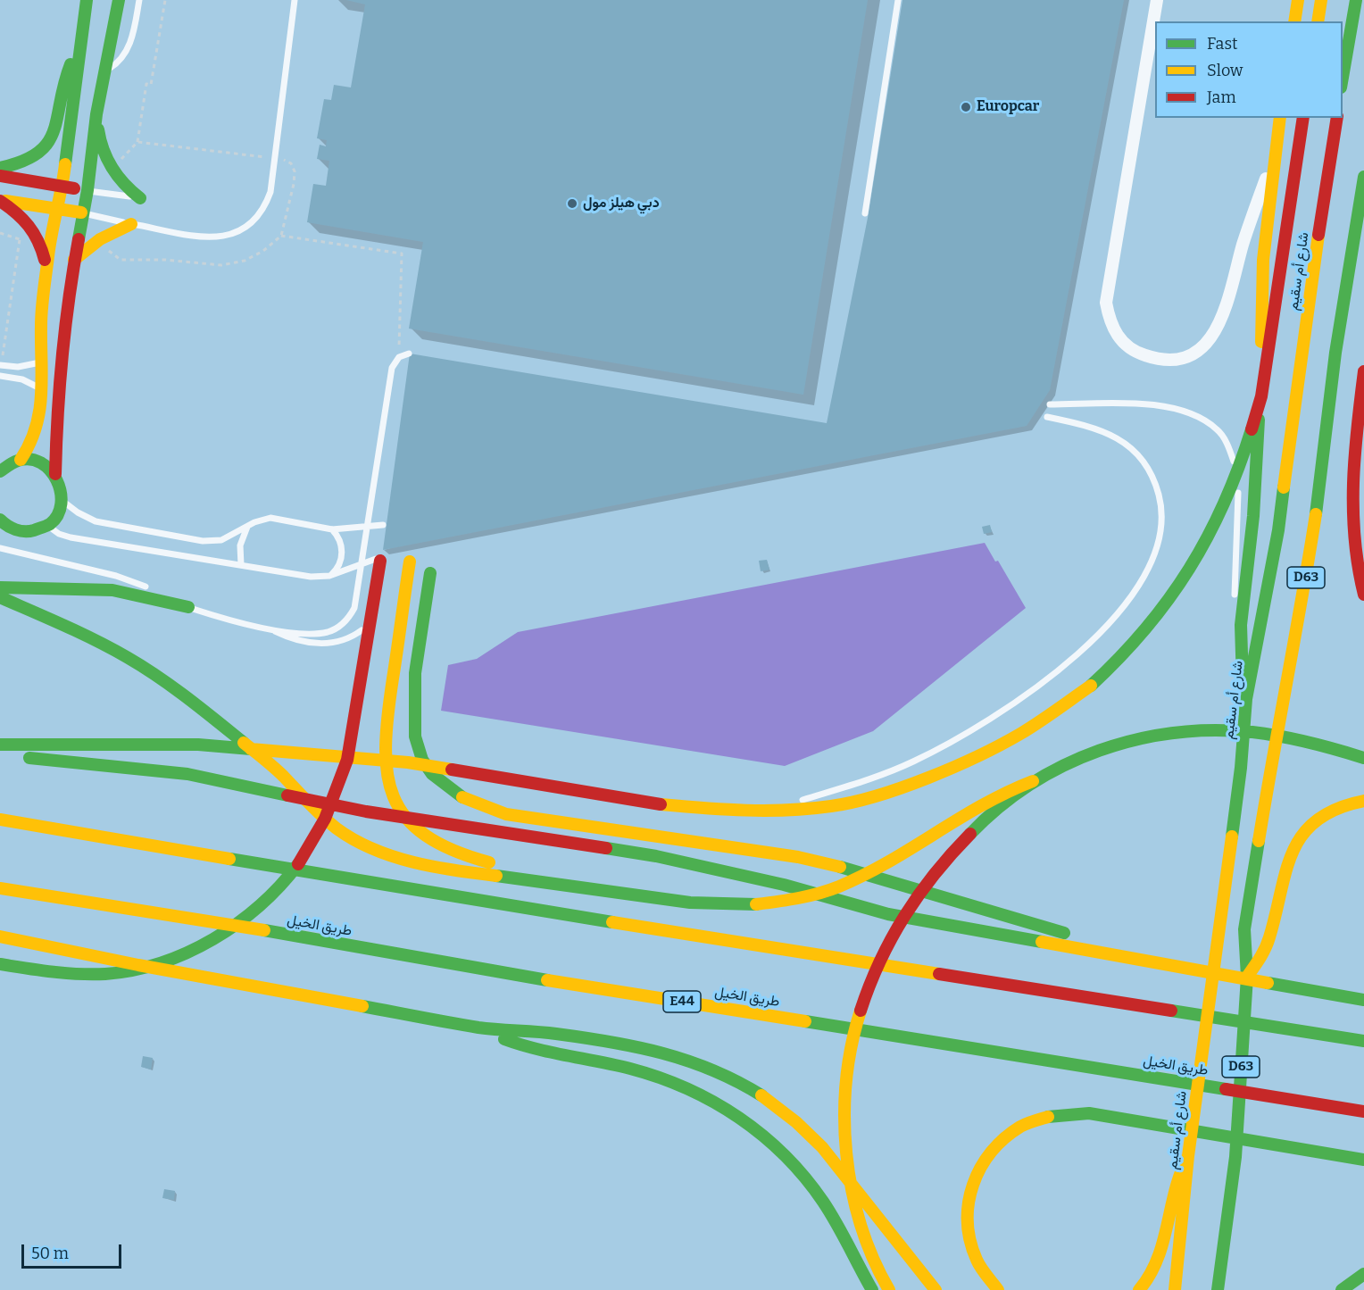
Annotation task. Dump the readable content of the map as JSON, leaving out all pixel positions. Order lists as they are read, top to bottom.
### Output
{
  "streets": {
    "main road": [
      "شارع أم سقيم",
      "D63",
      "طريق الخيل",
      "E44"
    ]
  },
  "places": ["Europcar", "دبي هيلز مول"],
  "legend": ["Fast", "Slow", "Jam"],
  "scale_bar": "50 m"
}
